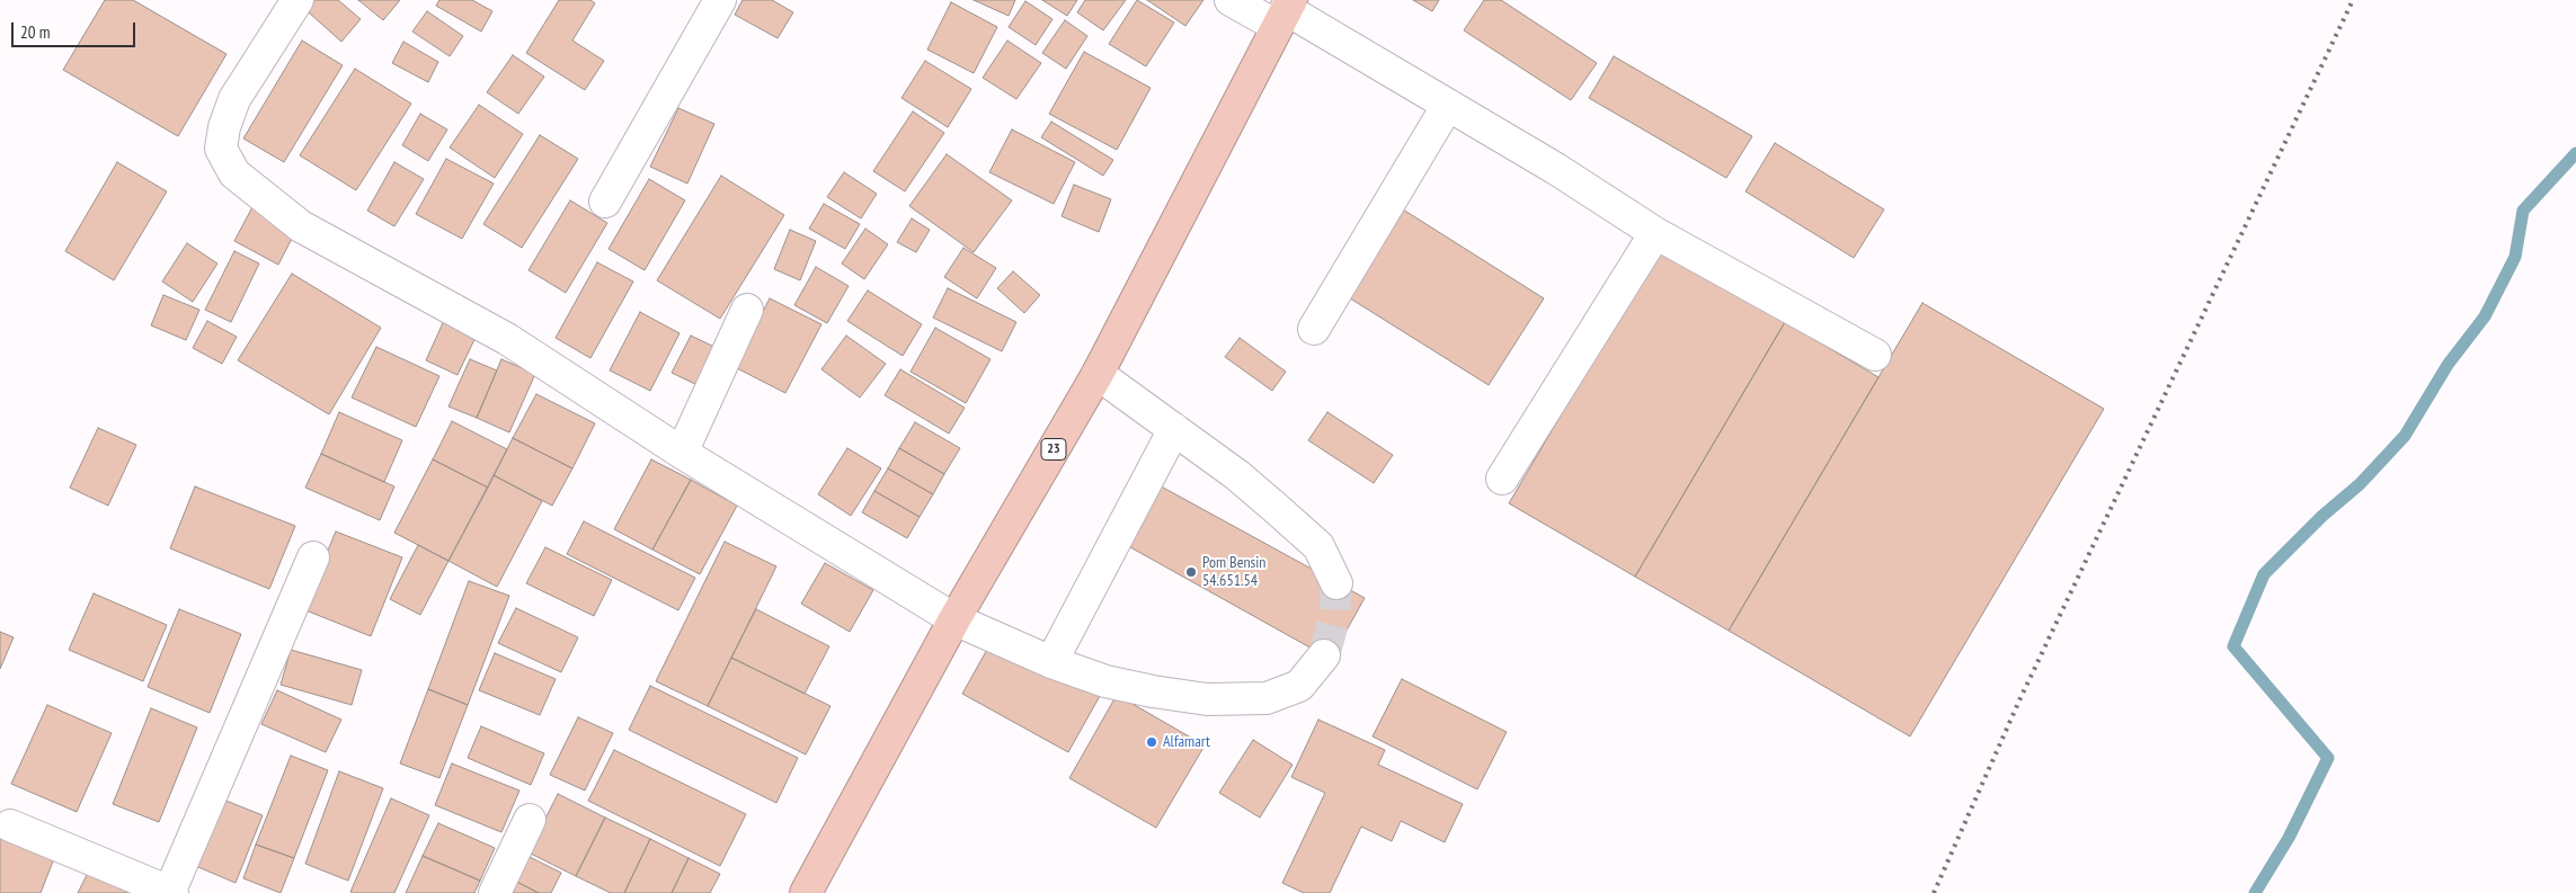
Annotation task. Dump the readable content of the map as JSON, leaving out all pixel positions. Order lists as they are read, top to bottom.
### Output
{
  "streets": {
    "highway": ["23"]
  },
  "places": ["Pom Bensin 54.651.54", "Alfamart"],
  "scale_bar": "20 m"
}
